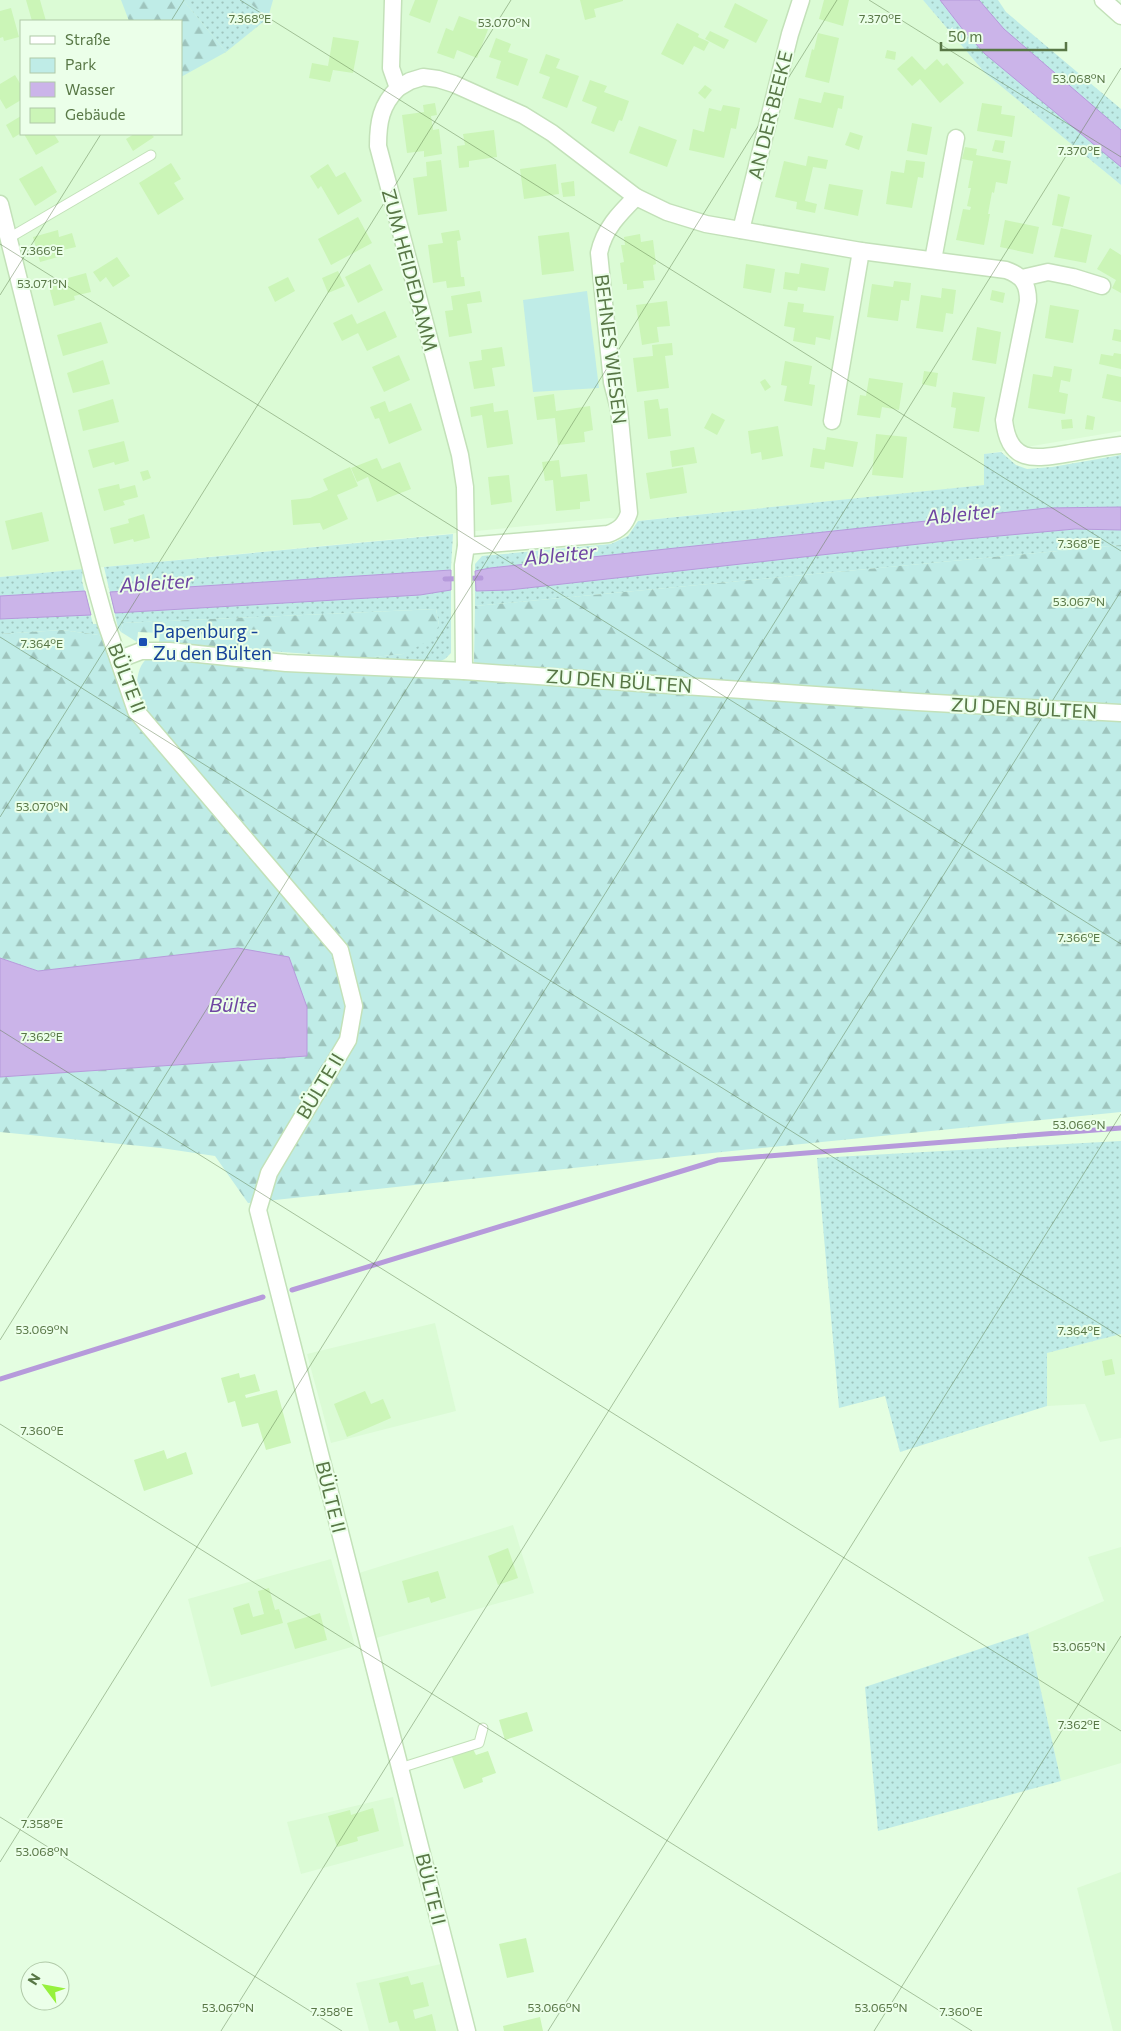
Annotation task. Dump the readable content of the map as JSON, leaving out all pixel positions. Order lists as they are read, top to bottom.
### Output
{
  "streets": {
    "street": [
      "AN DER BEEKE",
      "ZUM HEIDEDAMM",
      "BEHNES WIESEN",
      "BÜLTE II",
      "ZU DEN BÜLTEN"
    ]
  },
  "crossings": [
    ["ZUM HEIDEDAMM", "BEHNES WIESEN"],
    ["ZUM HEIDEDAMM", "ZU DEN BÜLTEN"],
    ["BÜLTE II", "ZU DEN BÜLTEN"]
  ],
  "water": ["Ableiter", "Bülte"],
  "places": {
    "transit": ["Papenburg - Zu den Bülten"]
  },
  "legend": [
    "Straße",
    "Park",
    "Wasser",
    "Gebäude"
  ],
  "scale_bar": "50 m",
  "north": "top left",
  "coordinates": [
    "7.368°E",
    "7.370°E",
    "53.070°N",
    "53.068°N",
    "7.366°E",
    "53.071°N",
    "53.067°N",
    "7.364°E",
    "7.362°E",
    "53.066°N",
    "53.069°N",
    "7.360°E",
    "53.065°N",
    "7.358°E"
  ]
}
